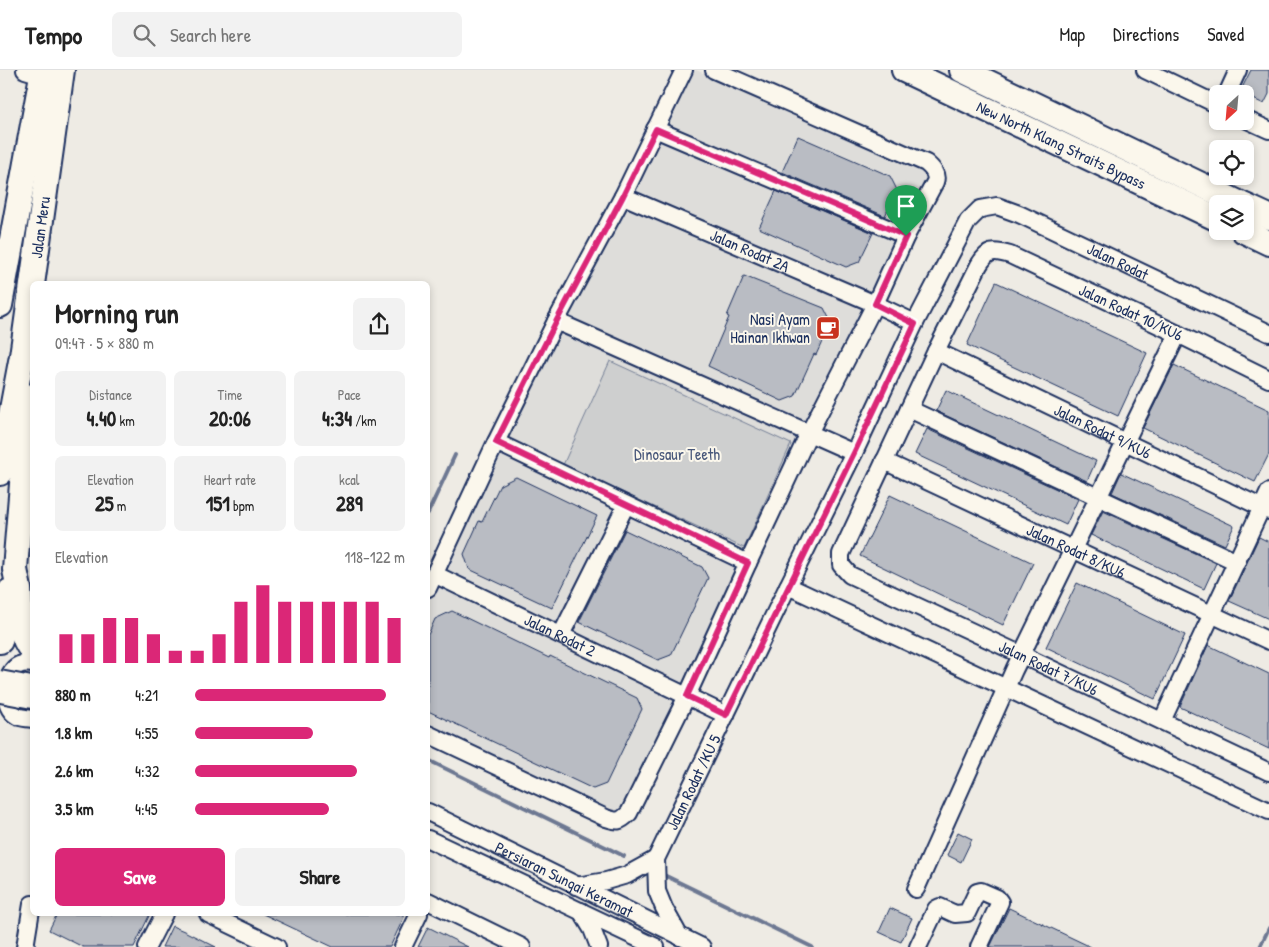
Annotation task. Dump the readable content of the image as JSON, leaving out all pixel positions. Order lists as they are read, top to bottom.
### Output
{
  "streets": {
    "highway": ["New North Klang Straits Bypass", "Jalan Meru"],
    "street": [
      "Jalan Rodat 2A",
      "Jalan Rodat",
      "Jalan Rodat 10/KU6",
      "Jalan Rodat 9/KU6",
      "Jalan Rodat 8/KU6",
      "Jalan Rodat 2",
      "Jalan Rodat 7/KU6",
      "Jalan Rodat /KU 5",
      "Persiaran Sungai Keramat"
    ]
  },
  "crossings": [
    ["Jalan Rodat 2A", "Jalan Rodat /KU 5"],
    ["Jalan Rodat", "Jalan Rodat /KU 5"],
    ["Jalan Rodat 10/KU6", "Jalan Rodat 9/KU6"],
    ["Jalan Rodat 8/KU6", "Jalan Rodat 7/KU6"],
    ["Jalan Rodat 2", "Jalan Rodat /KU 5"]
  ],
  "parks": ["Dinosaur Teeth"],
  "places": {
    "cafe": ["Nasi Ayam Hainan Ikhwan"]
  },
  "north": "bottom left",
  "page": {
    "header": "Tempo",
    "search": "Search here",
    "nav": ["Map", "Directions", "Saved"],
    "heading": ["Morning run", "09:47 · 5 × 880 m"],
    "stats": [
      ["Distance", "4.40 km"],
      ["Time", "20:06"],
      ["Pace", "4:34 /km"],
      ["Elevation", "25 m"],
      ["Heart rate", "151 bpm"],
      ["kcal", "289"]
    ],
    "chart": ["Elevation", "118–122 m"],
    "list": [
      {
        "name": "880 m",
        "note": "4:21"
      },
      {
        "name": "1.8 km",
        "note": "4:55"
      },
      {
        "name": "2.6 km",
        "note": "4:32"
      },
      {
        "name": "3.5 km",
        "note": "4:45"
      }
    ],
    "buttons": ["Save", "Share"]
  }
}
